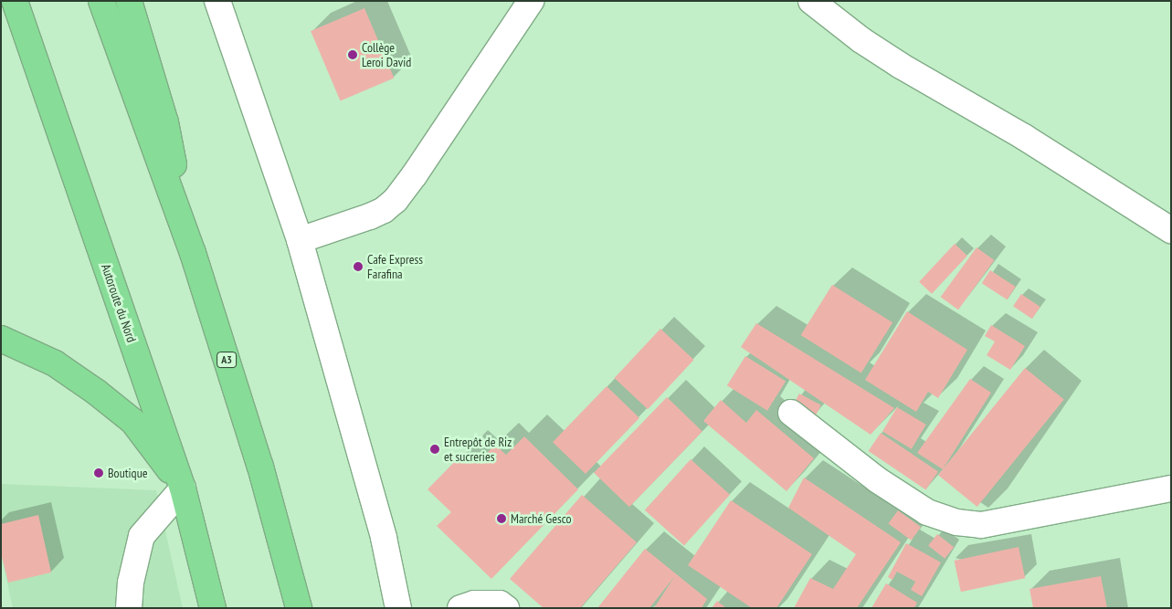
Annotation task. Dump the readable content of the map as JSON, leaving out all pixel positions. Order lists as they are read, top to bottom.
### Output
{
  "streets": {
    "highway": ["Autoroute du Nord", "A3"]
  },
  "places": [
    "Collège Leroi David",
    "Cafe Express Farafina",
    "Entrepôt de Riz et sucreries",
    "Boutique",
    "Marché Gesco"
  ]
}
